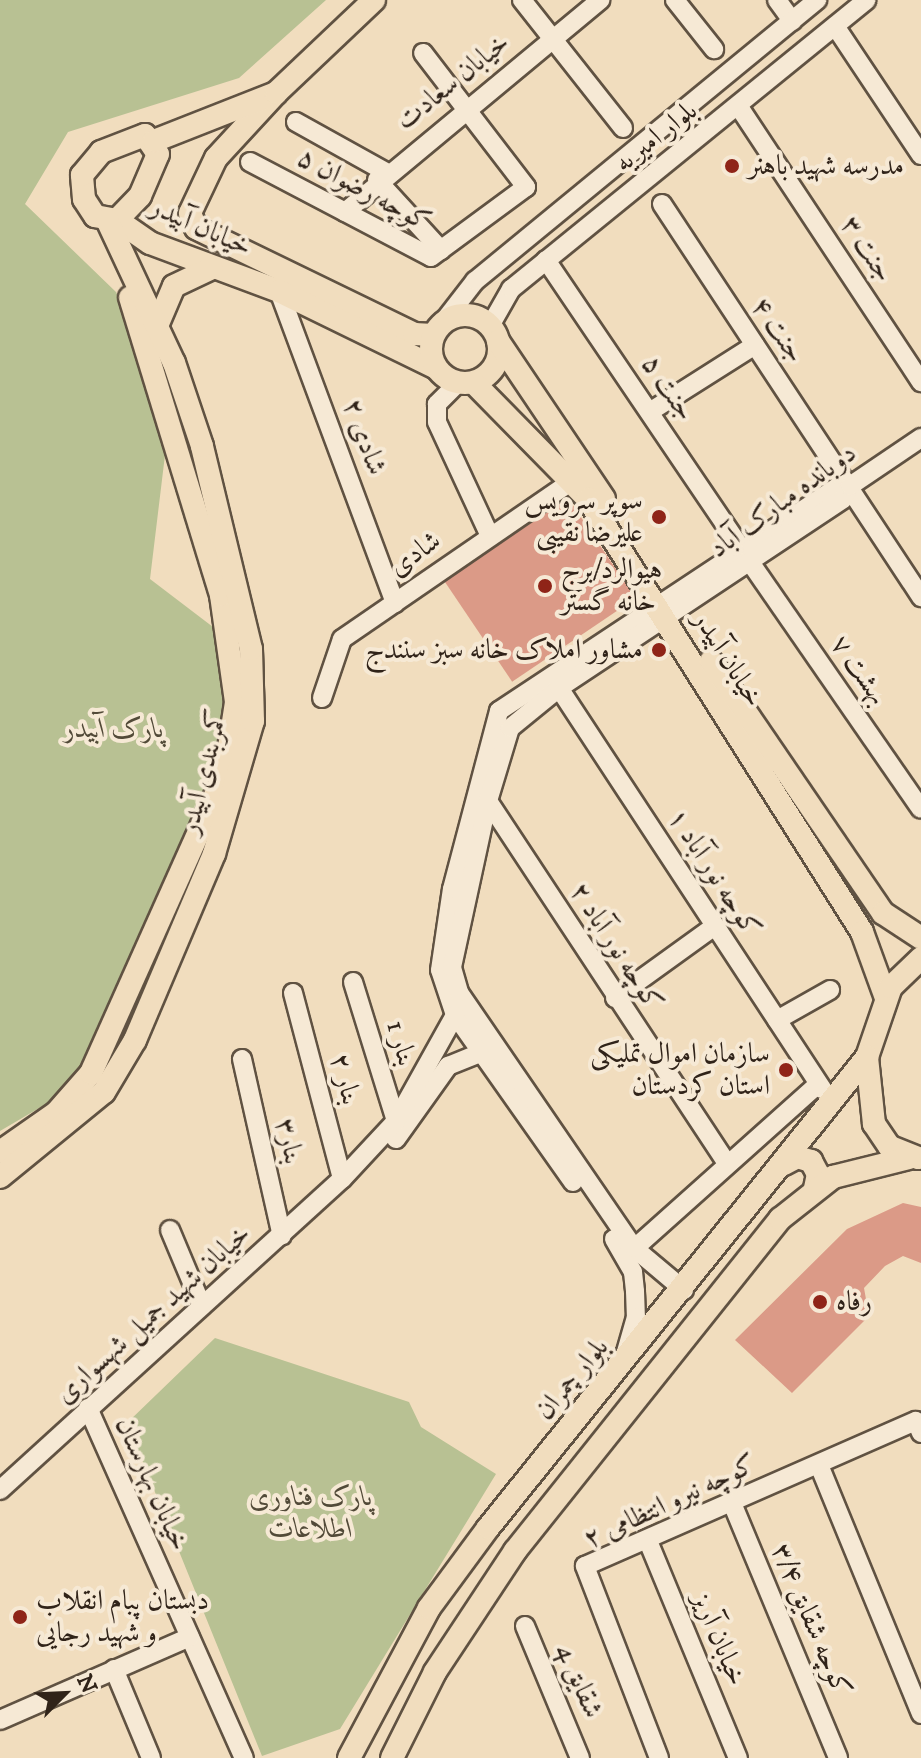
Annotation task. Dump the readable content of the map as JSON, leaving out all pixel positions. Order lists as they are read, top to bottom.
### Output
{
  "streets": {
    "main road": ["خیابان آبیدر", "کمربندی آبیدر", "بلوار چمران"],
    "street": [
      "خیابان سعادت",
      "بلوار امیریه",
      "کوچه رضوان ۵",
      "جنت ۳",
      "جنت ۴",
      "جنت ۵",
      "شادی ۲",
      "دوبانده مبارک آباد",
      "شادی",
      "بهشت ۷",
      "کوچه نور آباد ۱",
      "کوچه نور آباد ۲",
      "بنار 1",
      "بنار ۲",
      "بنار۳",
      "خیابان شهید جمیل شهسواری",
      "خیابان بهارستان",
      "کوچه نیرو انتظامی ۲",
      "کوچه شقایق ۳/۴",
      "خیابان آریز",
      "شقایق 4"
    ]
  },
  "crossings": [
    ["خیابان سعادت", "کوچه رضوان ۵"],
    ["بلوار امیریه", "خیابان آبیدر"],
    ["بلوار امیریه", "جنت ۳"],
    ["بلوار امیریه", "جنت ۵"],
    ["خیابان آبیدر", "شادی ۲"],
    ["خیابان آبیدر", "دوبانده مبارک آباد"],
    ["خیابان آبیدر", "شادی"],
    ["خیابان آبیدر", "کمربندی آبیدر"],
    ["جنت ۴", "دوبانده مبارک آباد"],
    ["جنت ۵", "دوبانده مبارک آباد"],
    ["جنت ۵", "بهشت ۷"],
    ["شادی ۲", "شادی"],
    ["دوبانده مبارک آباد", "بهشت ۷"],
    ["کوچه نور آباد ۱", "کوچه نور آباد ۲"],
    ["بنار 1", "خیابان شهید جمیل شهسواری"],
    ["بنار ۲", "خیابان شهید جمیل شهسواری"],
    ["بنار۳", "خیابان شهید جمیل شهسواری"],
    ["خیابان شهید جمیل شهسواری", "خیابان بهارستان"],
    ["کوچه نیرو انتظامی ۲", "کوچه شقایق ۳/۴"],
    ["کوچه نیرو انتظامی ۲", "خیابان آریز"]
  ],
  "parks": ["پارک آبیدر", "پارک فناوری اطلاعات"],
  "places": [
    "مدرسه شهید باهنر",
    "سوپر سرویس علیرضا نقیبی",
    "هیوالرد/برج خانه گستر",
    "مشاور املاک خانه سبز سنندج",
    "سازمان اموال تملیکی استان کردستان",
    "رفاه",
    "دبستان پبام انقلاب و شهید رجایی"
  ],
  "north": "top right"
}
